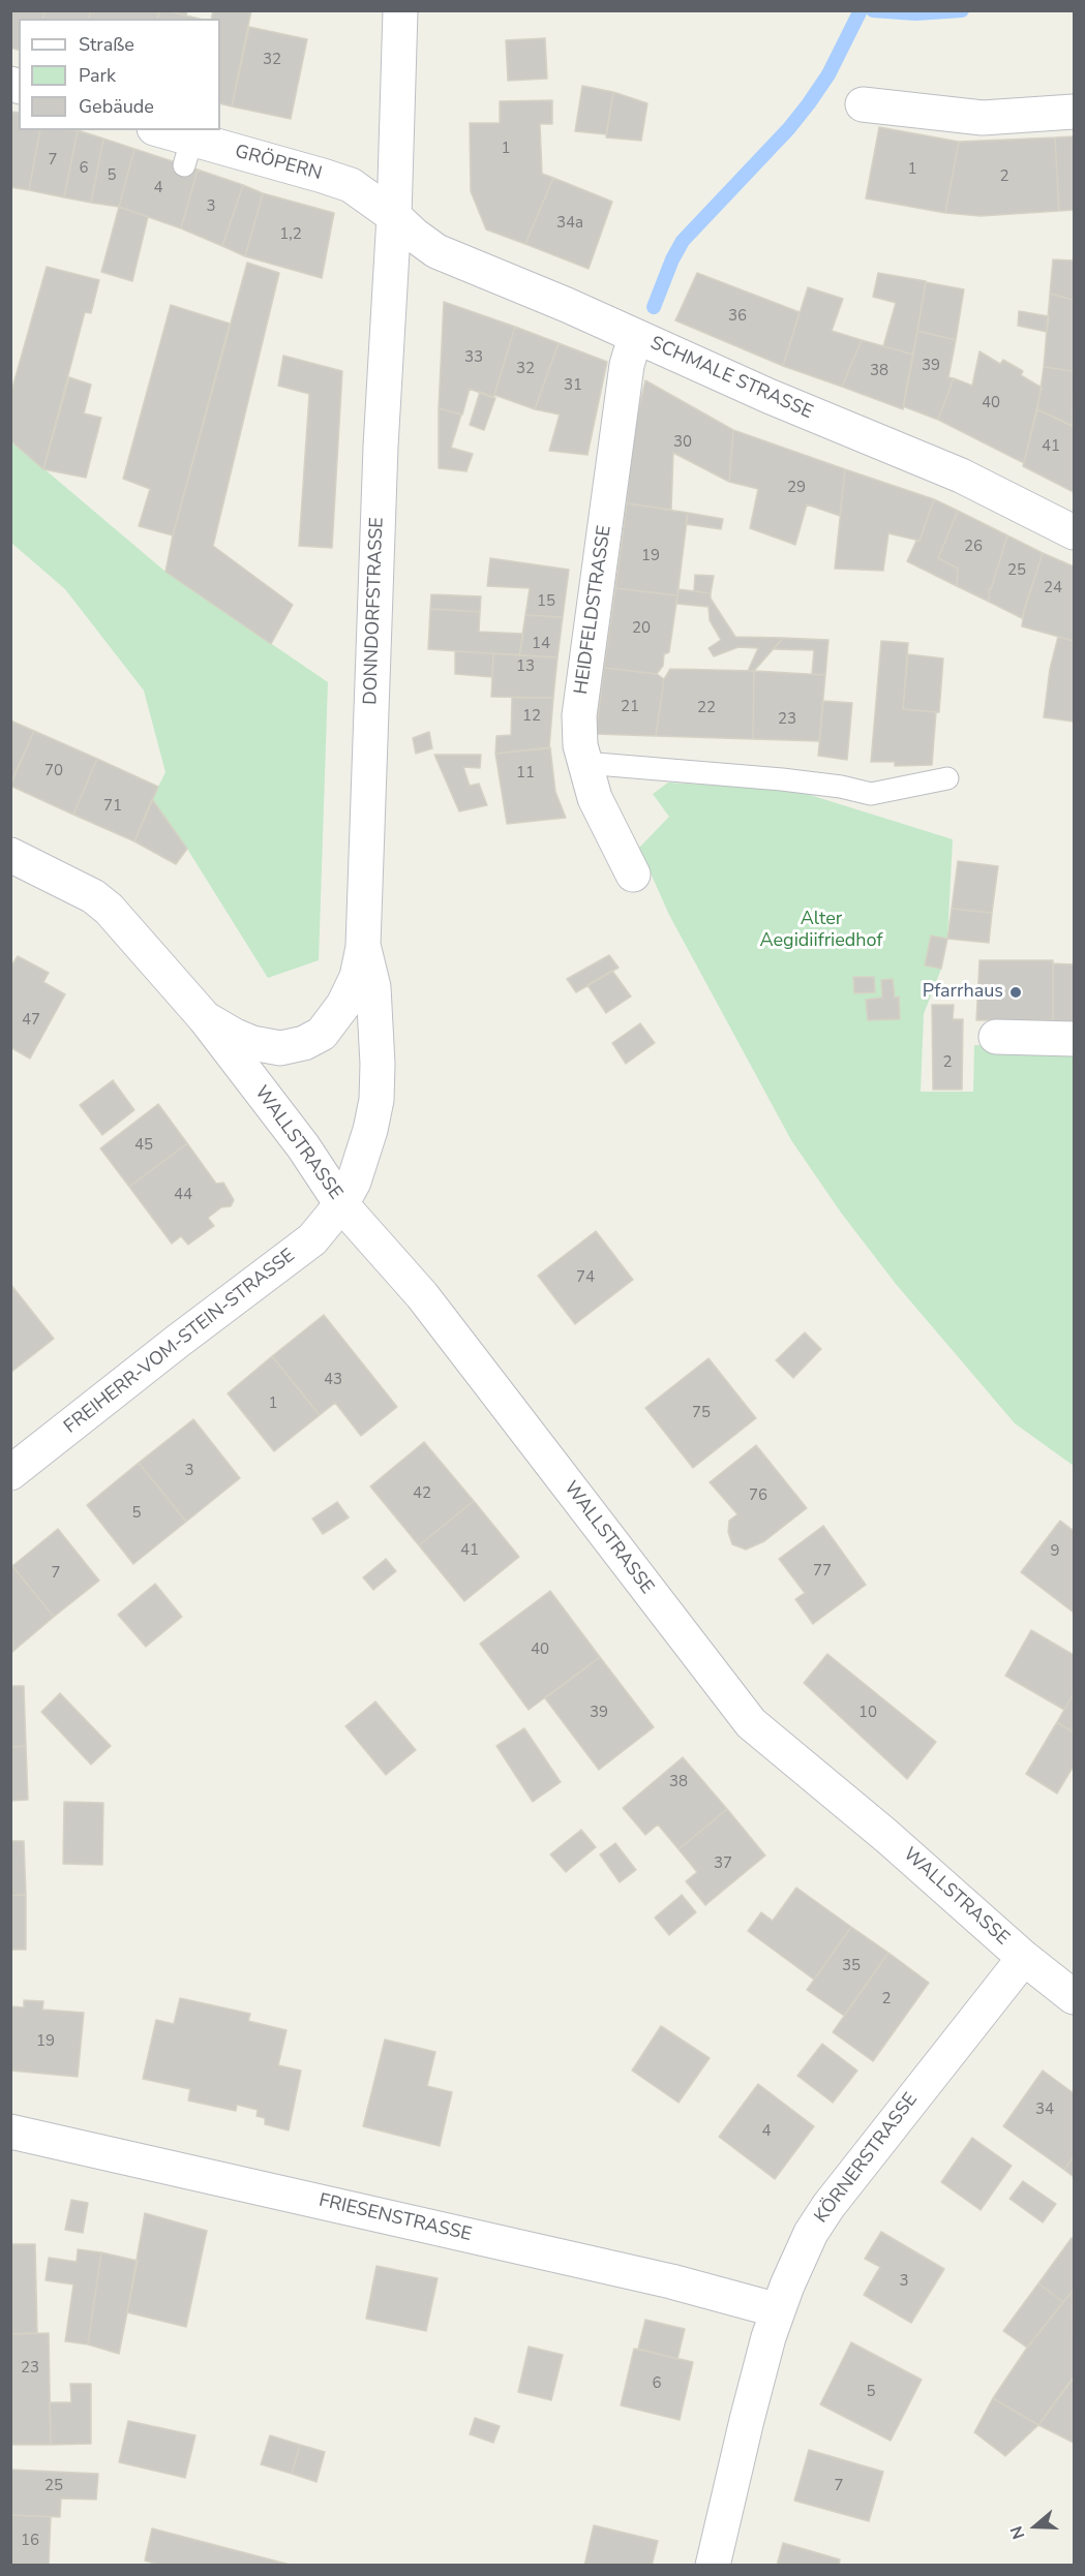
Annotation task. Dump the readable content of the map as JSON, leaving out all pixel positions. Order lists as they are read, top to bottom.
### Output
{
  "streets": {
    "street": [
      "GRÖPERN",
      "SCHMALE STRASSE",
      "HEIDFELDSTRASSE",
      "DONNDORFSTRASSE",
      "WALLSTRASSE",
      "FREIHERR-VOM-STEIN-STRASSE",
      "KÖRNERSTRASSE",
      "FRIESENSTRASSE"
    ]
  },
  "crossings": [
    ["GRÖPERN", "SCHMALE STRASSE"],
    ["GRÖPERN", "DONNDORFSTRASSE"],
    ["SCHMALE STRASSE", "HEIDFELDSTRASSE"],
    ["SCHMALE STRASSE", "DONNDORFSTRASSE"],
    ["DONNDORFSTRASSE", "WALLSTRASSE"],
    ["DONNDORFSTRASSE", "FREIHERR-VOM-STEIN-STRASSE"],
    ["WALLSTRASSE", "FREIHERR-VOM-STEIN-STRASSE"],
    ["WALLSTRASSE", "KÖRNERSTRASSE"],
    ["KÖRNERSTRASSE", "FRIESENSTRASSE"]
  ],
  "parks": ["Alter Aegidiifriedhof"],
  "places": ["Pfarrhaus"],
  "house_numbers": [
    "32",
    "1",
    "7",
    "6",
    "1",
    "5",
    "2",
    "4",
    "3",
    "34a",
    "1,2",
    "36",
    "33",
    "39",
    "32",
    "38",
    "31",
    "40",
    "30",
    "41",
    "29",
    "26",
    "19",
    "25",
    "24",
    "15",
    "20",
    "14",
    "13",
    "21",
    "22",
    "12",
    "23",
    "70",
    "11",
    "71",
    "47",
    "2",
    "45",
    "44",
    "74",
    "43",
    "1",
    "75",
    "3",
    "42",
    "76",
    "5",
    "41",
    "9",
    "77",
    "7",
    "40",
    "39",
    "10",
    "38",
    "37",
    "35",
    "2",
    "19",
    "34",
    "4",
    "3",
    "23",
    "6",
    "5",
    "25",
    "7",
    "16"
  ],
  "legend": ["Straße", "Park", "Gebäude"],
  "north": "left"
}
